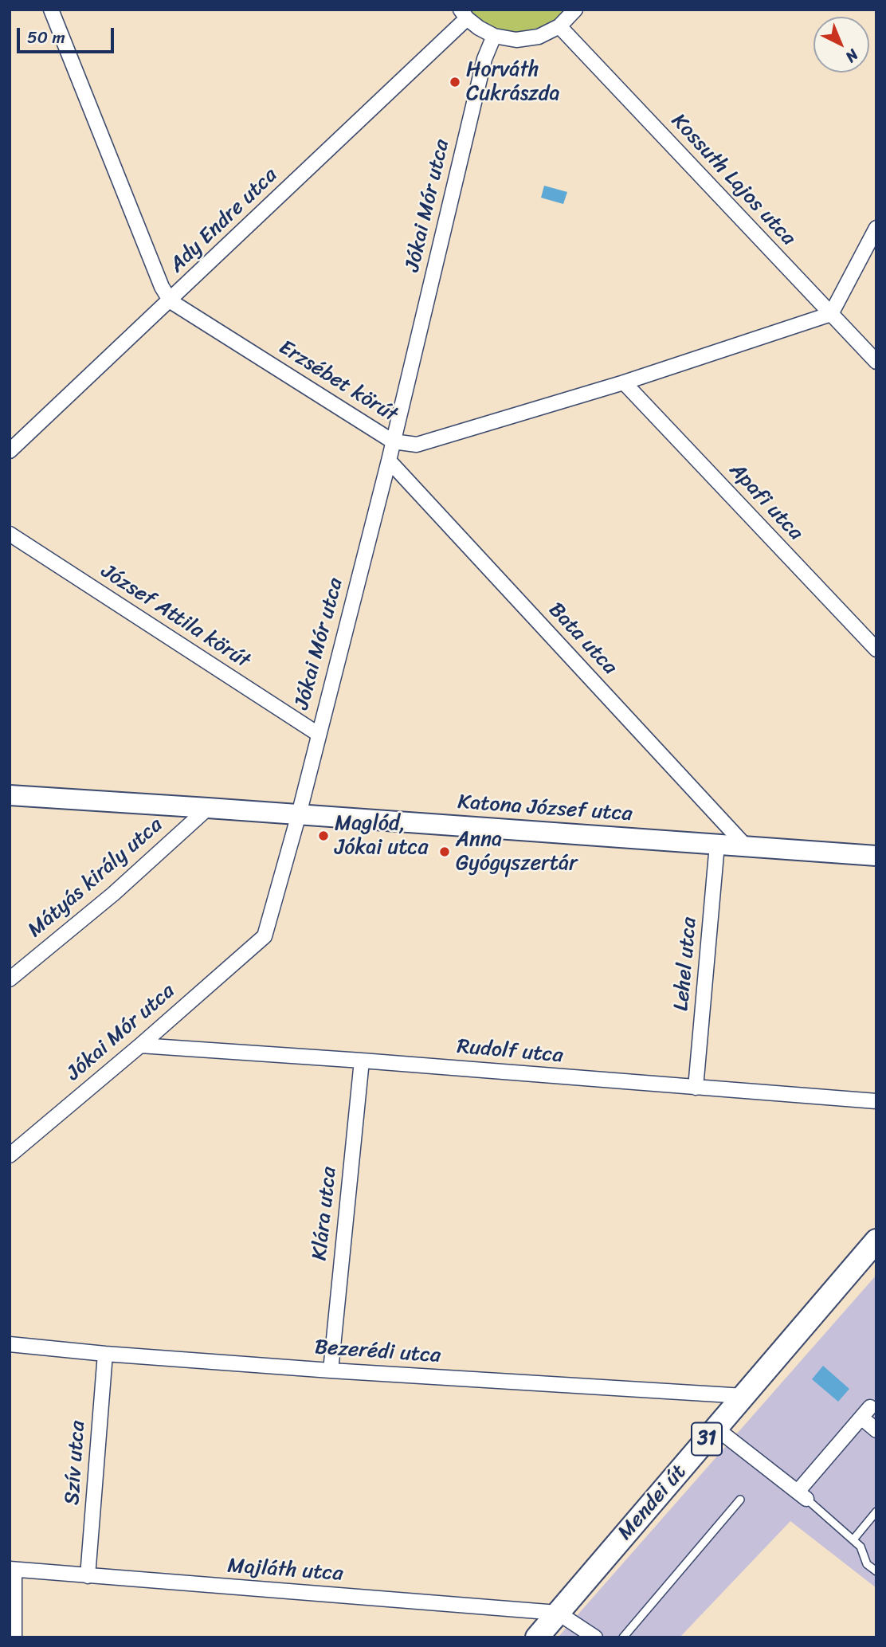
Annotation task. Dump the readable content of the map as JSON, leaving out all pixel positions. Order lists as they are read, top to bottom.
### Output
{
  "streets": {
    "main road": ["Katona József utca", "31", "Mendei út"],
    "street": [
      "Kossuth Lajos utca",
      "Jókai Mór utca",
      "Ady Endre utca",
      "Erzsébet körút",
      "Apafi utca",
      "József Attila körút",
      "Bata utca",
      "Mátyás király utca",
      "Lehel utca",
      "Rudolf utca",
      "Klára utca",
      "Bezerédi utca",
      "Szív utca",
      "Majláth utca"
    ]
  },
  "crossings": [
    ["Kossuth Lajos utca", "Erzsébet körút"],
    ["Jókai Mór utca", "Erzsébet körút"],
    ["Jókai Mór utca", "József Attila körút"],
    ["Jókai Mór utca", "Bata utca"],
    ["Jókai Mór utca", "Katona József utca"],
    ["Jókai Mór utca", "Rudolf utca"],
    ["Ady Endre utca", "Erzsébet körút"],
    ["Erzsébet körút", "Apafi utca"],
    ["Bata utca", "Katona József utca"],
    ["Katona József utca", "Mátyás király utca"],
    ["Katona József utca", "Lehel utca"],
    ["Lehel utca", "Rudolf utca"],
    ["Rudolf utca", "Klára utca"],
    ["Klára utca", "Bezerédi utca"],
    ["Bezerédi utca", "Szív utca"],
    ["Bezerédi utca", "Mendei út"],
    ["Szív utca", "Majláth utca"],
    ["Mendei út", "Majláth utca"]
  ],
  "places": ["Horváth Cukrászda", "Maglód, Jókai utca", "Anna Gyógyszertár"],
  "scale_bar": "50 m",
  "north": "bottom right"
}
